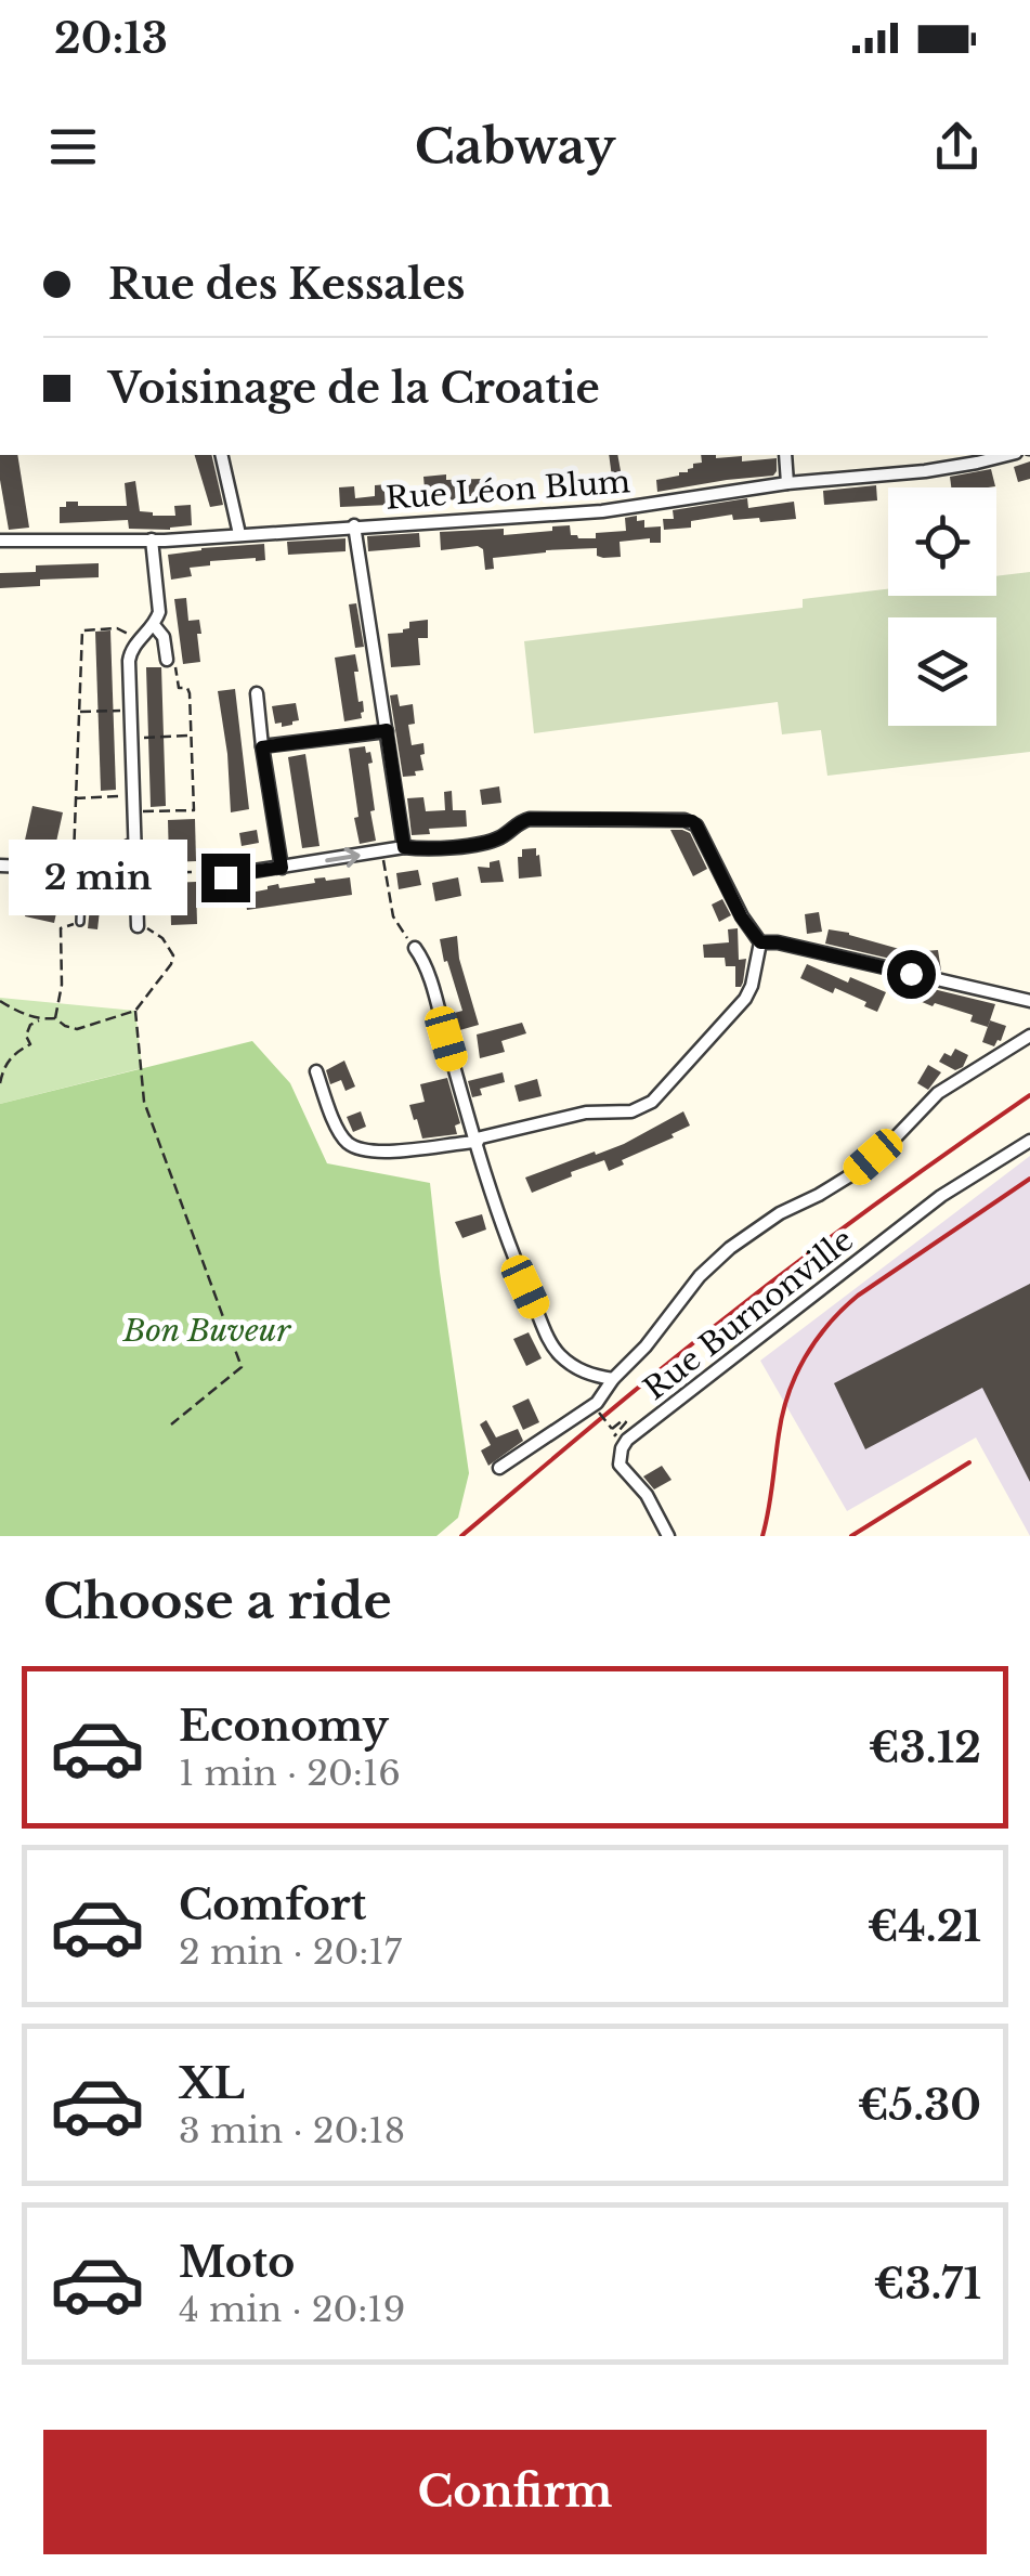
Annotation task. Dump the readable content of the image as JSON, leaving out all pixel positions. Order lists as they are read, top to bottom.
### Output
{
  "streets": {
    "street": ["Rue Léon Blum", "Rue Burnonville"]
  },
  "parks": ["Bon Buveur"],
  "page": {
    "status": "20:13",
    "header": "Cabway",
    "banner": ["Rue des Kessales", "Voisinage de la Croatie"],
    "bubble": "2 min",
    "heading": "Choose a ride",
    "list": [
      {
        "name": "Economy",
        "note": "1 min · 20:16",
        "value": "€3.12"
      },
      {
        "name": "Comfort",
        "note": "2 min · 20:17",
        "value": "€4.21"
      },
      {
        "name": "XL",
        "note": "3 min · 20:18",
        "value": "€5.30"
      },
      {
        "name": "Moto",
        "note": "4 min · 20:19",
        "value": "€3.71"
      }
    ],
    "buttons": "Confirm"
  }
}
